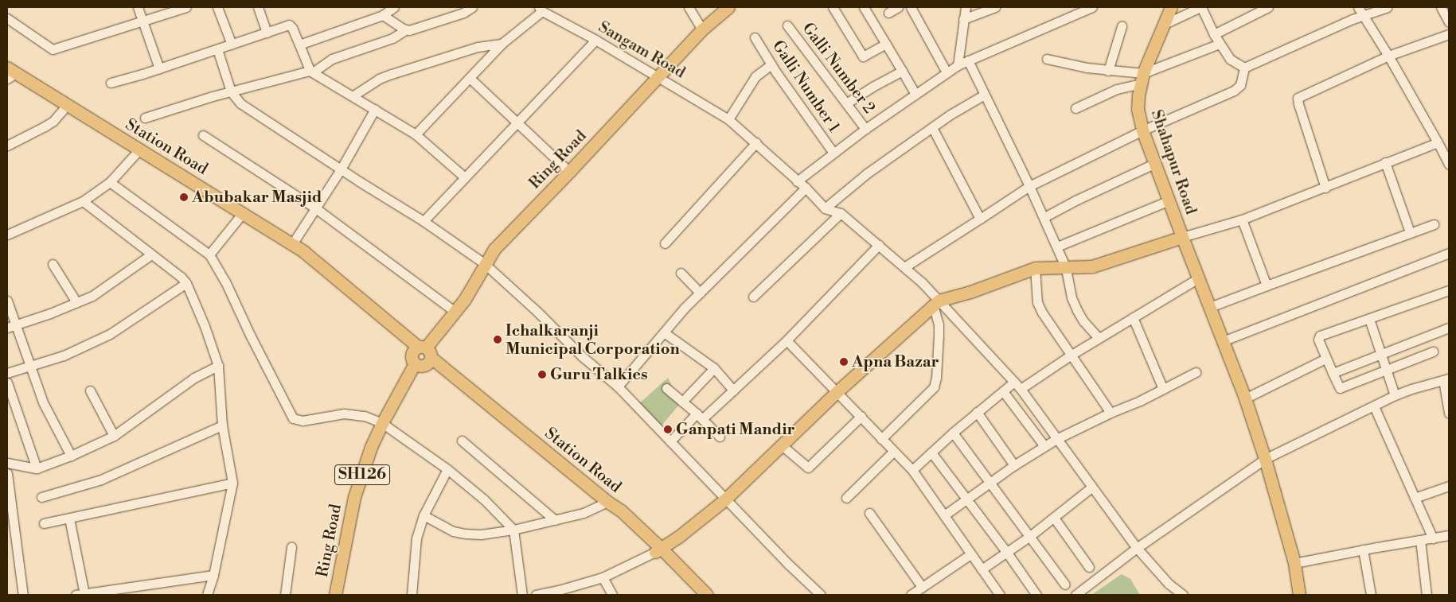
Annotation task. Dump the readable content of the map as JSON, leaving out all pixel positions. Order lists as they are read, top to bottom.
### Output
{
  "streets": {
    "main road": [
      "Station Road",
      "Ring Road",
      "Shahapur Road",
      "SH126"
    ],
    "street": ["Sangam Road", "Galli Number 2", "Galli Number 1"]
  },
  "crossings": [
    ["Sangam Road", "Ring Road"],
    ["Station Road", "Ring Road"]
  ],
  "places": [
    "Abubakar Masjid",
    "Ichalkaranji Municipal Corporation",
    "Apna Bazar",
    "Guru Talkies",
    "Ganpati Mandir"
  ]
}
